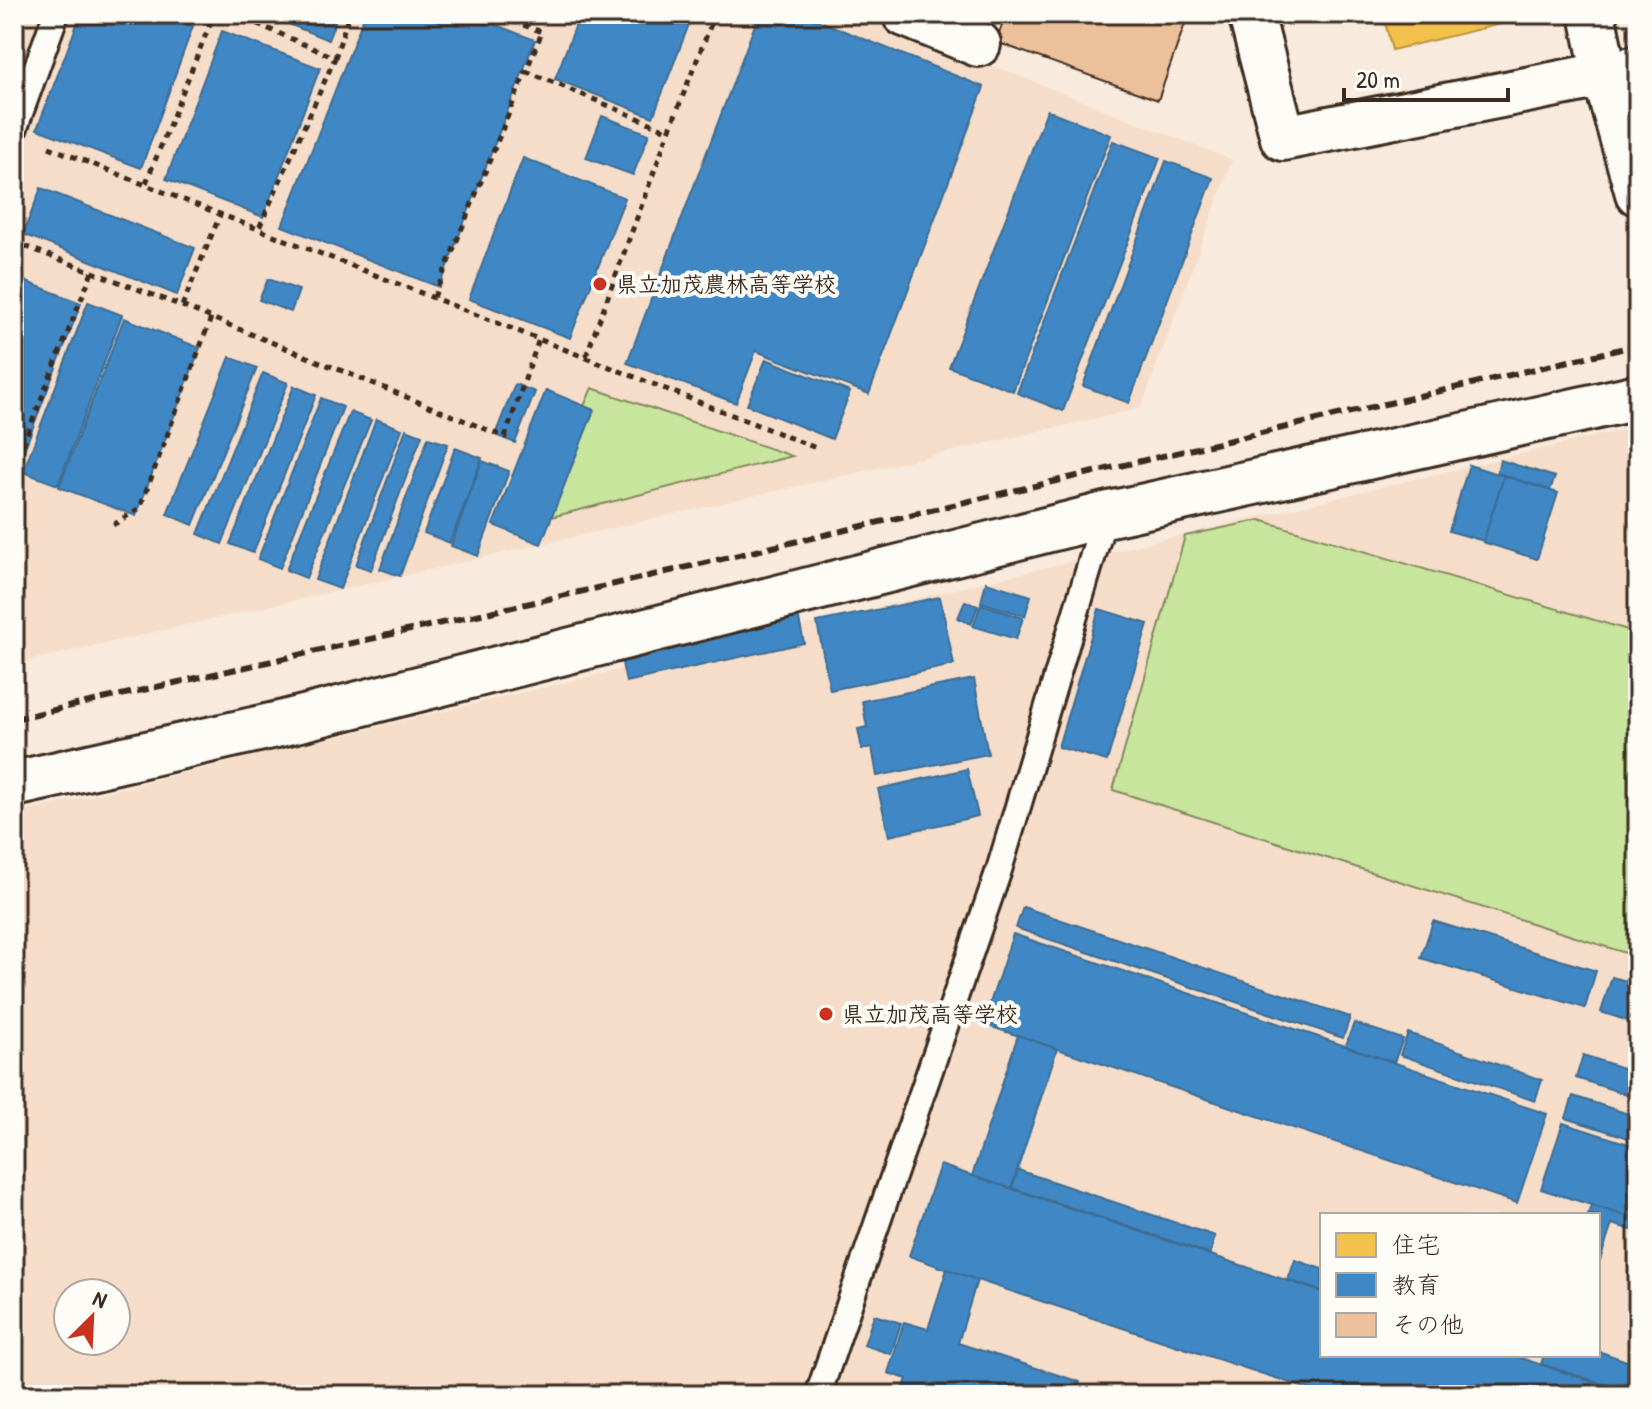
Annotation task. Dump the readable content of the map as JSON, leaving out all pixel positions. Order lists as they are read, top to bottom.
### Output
{
  "places": ["県立加茂農林高等学校", "県立加茂高等学校"],
  "legend": ["住宅", "教育", "その他"],
  "scale_bar": "20 m",
  "north": "top right"
}
